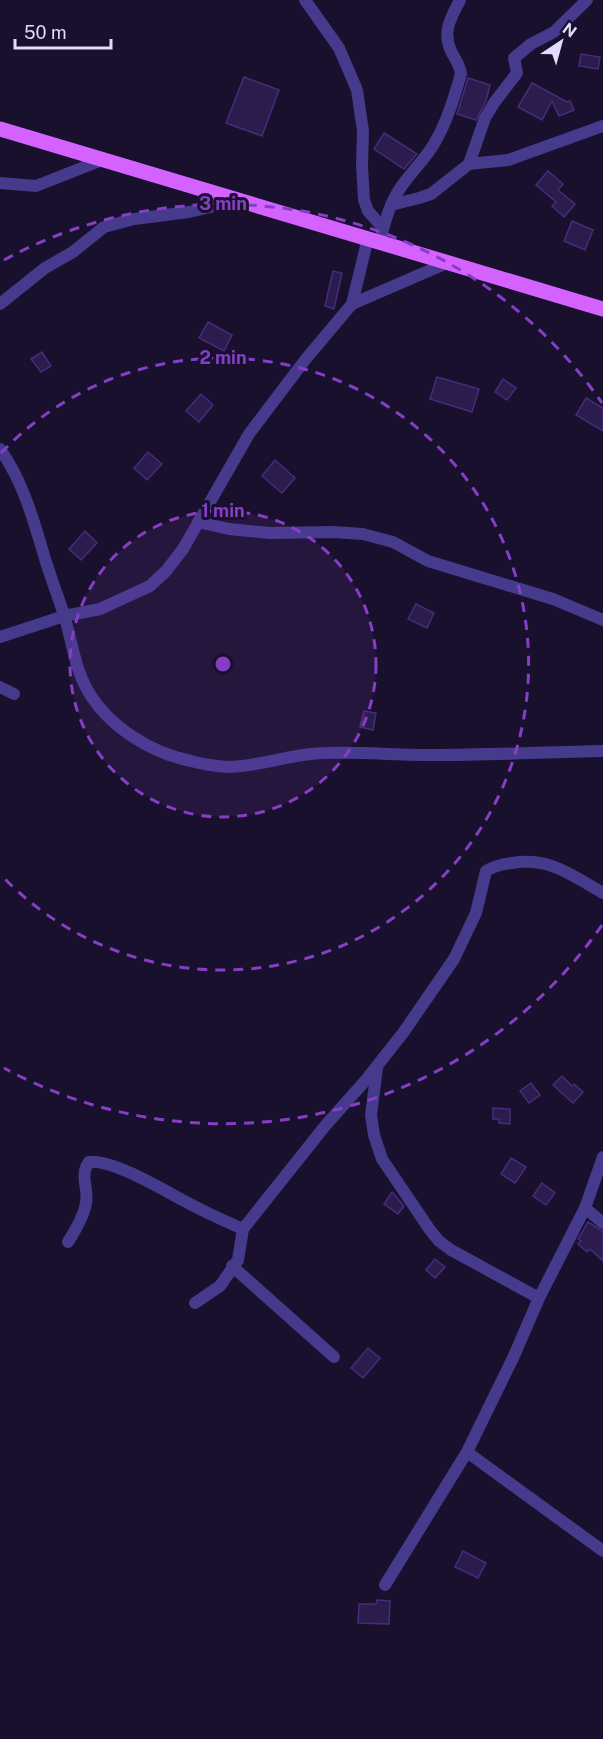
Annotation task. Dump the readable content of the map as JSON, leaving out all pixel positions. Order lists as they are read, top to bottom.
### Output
{
  "scale_bar": "50 m",
  "north": "top right",
  "rings": ["3 min", "2 min", "1 min"]
}
